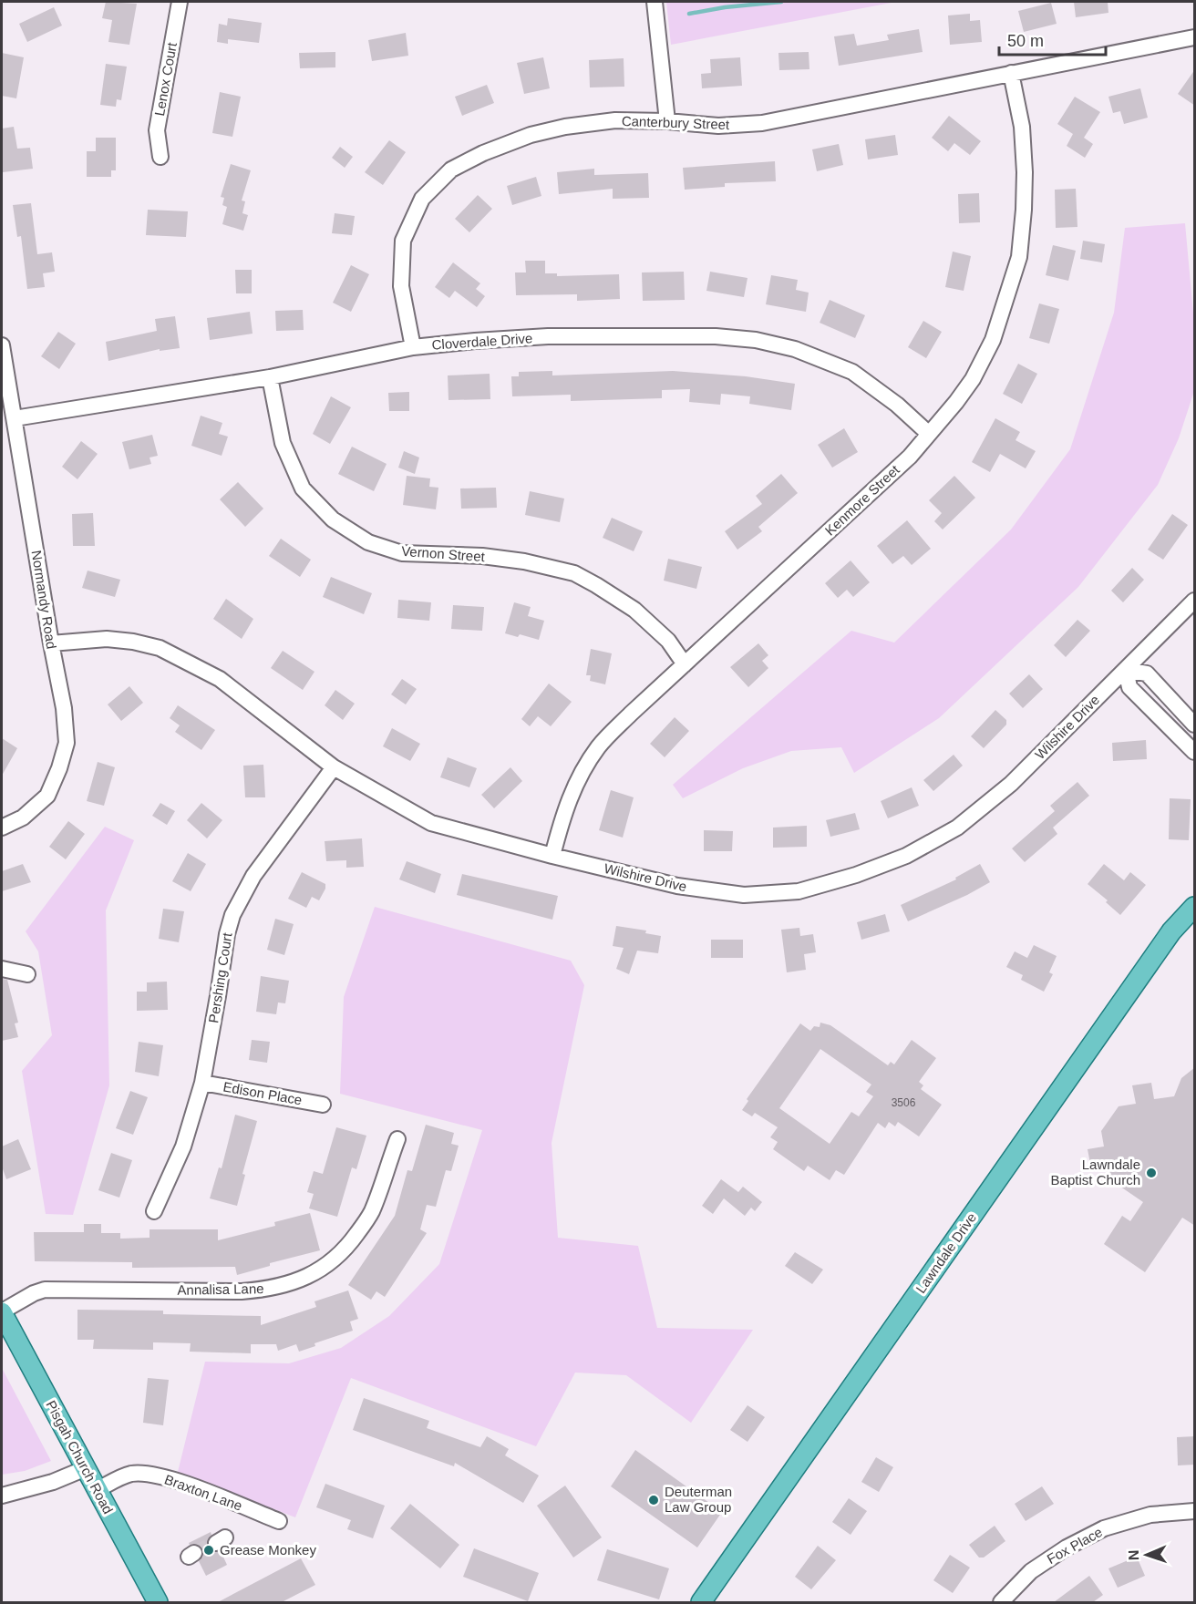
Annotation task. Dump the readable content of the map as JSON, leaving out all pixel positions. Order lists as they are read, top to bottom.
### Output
{
  "streets": {
    "main road": ["Lawndale Drive", "Pisgah Church Road"],
    "street": [
      "Lenox Court",
      "Canterbury Street",
      "Cloverdale Drive",
      "Kenmore Street",
      "Vernon Street",
      "Normandy Road",
      "Wilshire Drive",
      "Pershing Court",
      "Edison Place",
      "Annalisa Lane",
      "Braxton Lane",
      "Fox Place"
    ]
  },
  "crossings": [
    ["Canterbury Street", "Cloverdale Drive"],
    ["Canterbury Street", "Kenmore Street"],
    ["Cloverdale Drive", "Kenmore Street"],
    ["Cloverdale Drive", "Vernon Street"],
    ["Cloverdale Drive", "Normandy Road"],
    ["Kenmore Street", "Vernon Street"],
    ["Kenmore Street", "Wilshire Drive"],
    ["Normandy Road", "Wilshire Drive"],
    ["Wilshire Drive", "Pershing Court"],
    ["Pershing Court", "Edison Place"],
    ["Annalisa Lane", "Pisgah Church Road"],
    ["Pisgah Church Road", "Braxton Lane"]
  ],
  "places": ["Lawndale Baptist Church", "Deuterman Law Group", "Grease Monkey"],
  "house_numbers": ["3506"],
  "scale_bar": "50 m",
  "north": "left"
}
